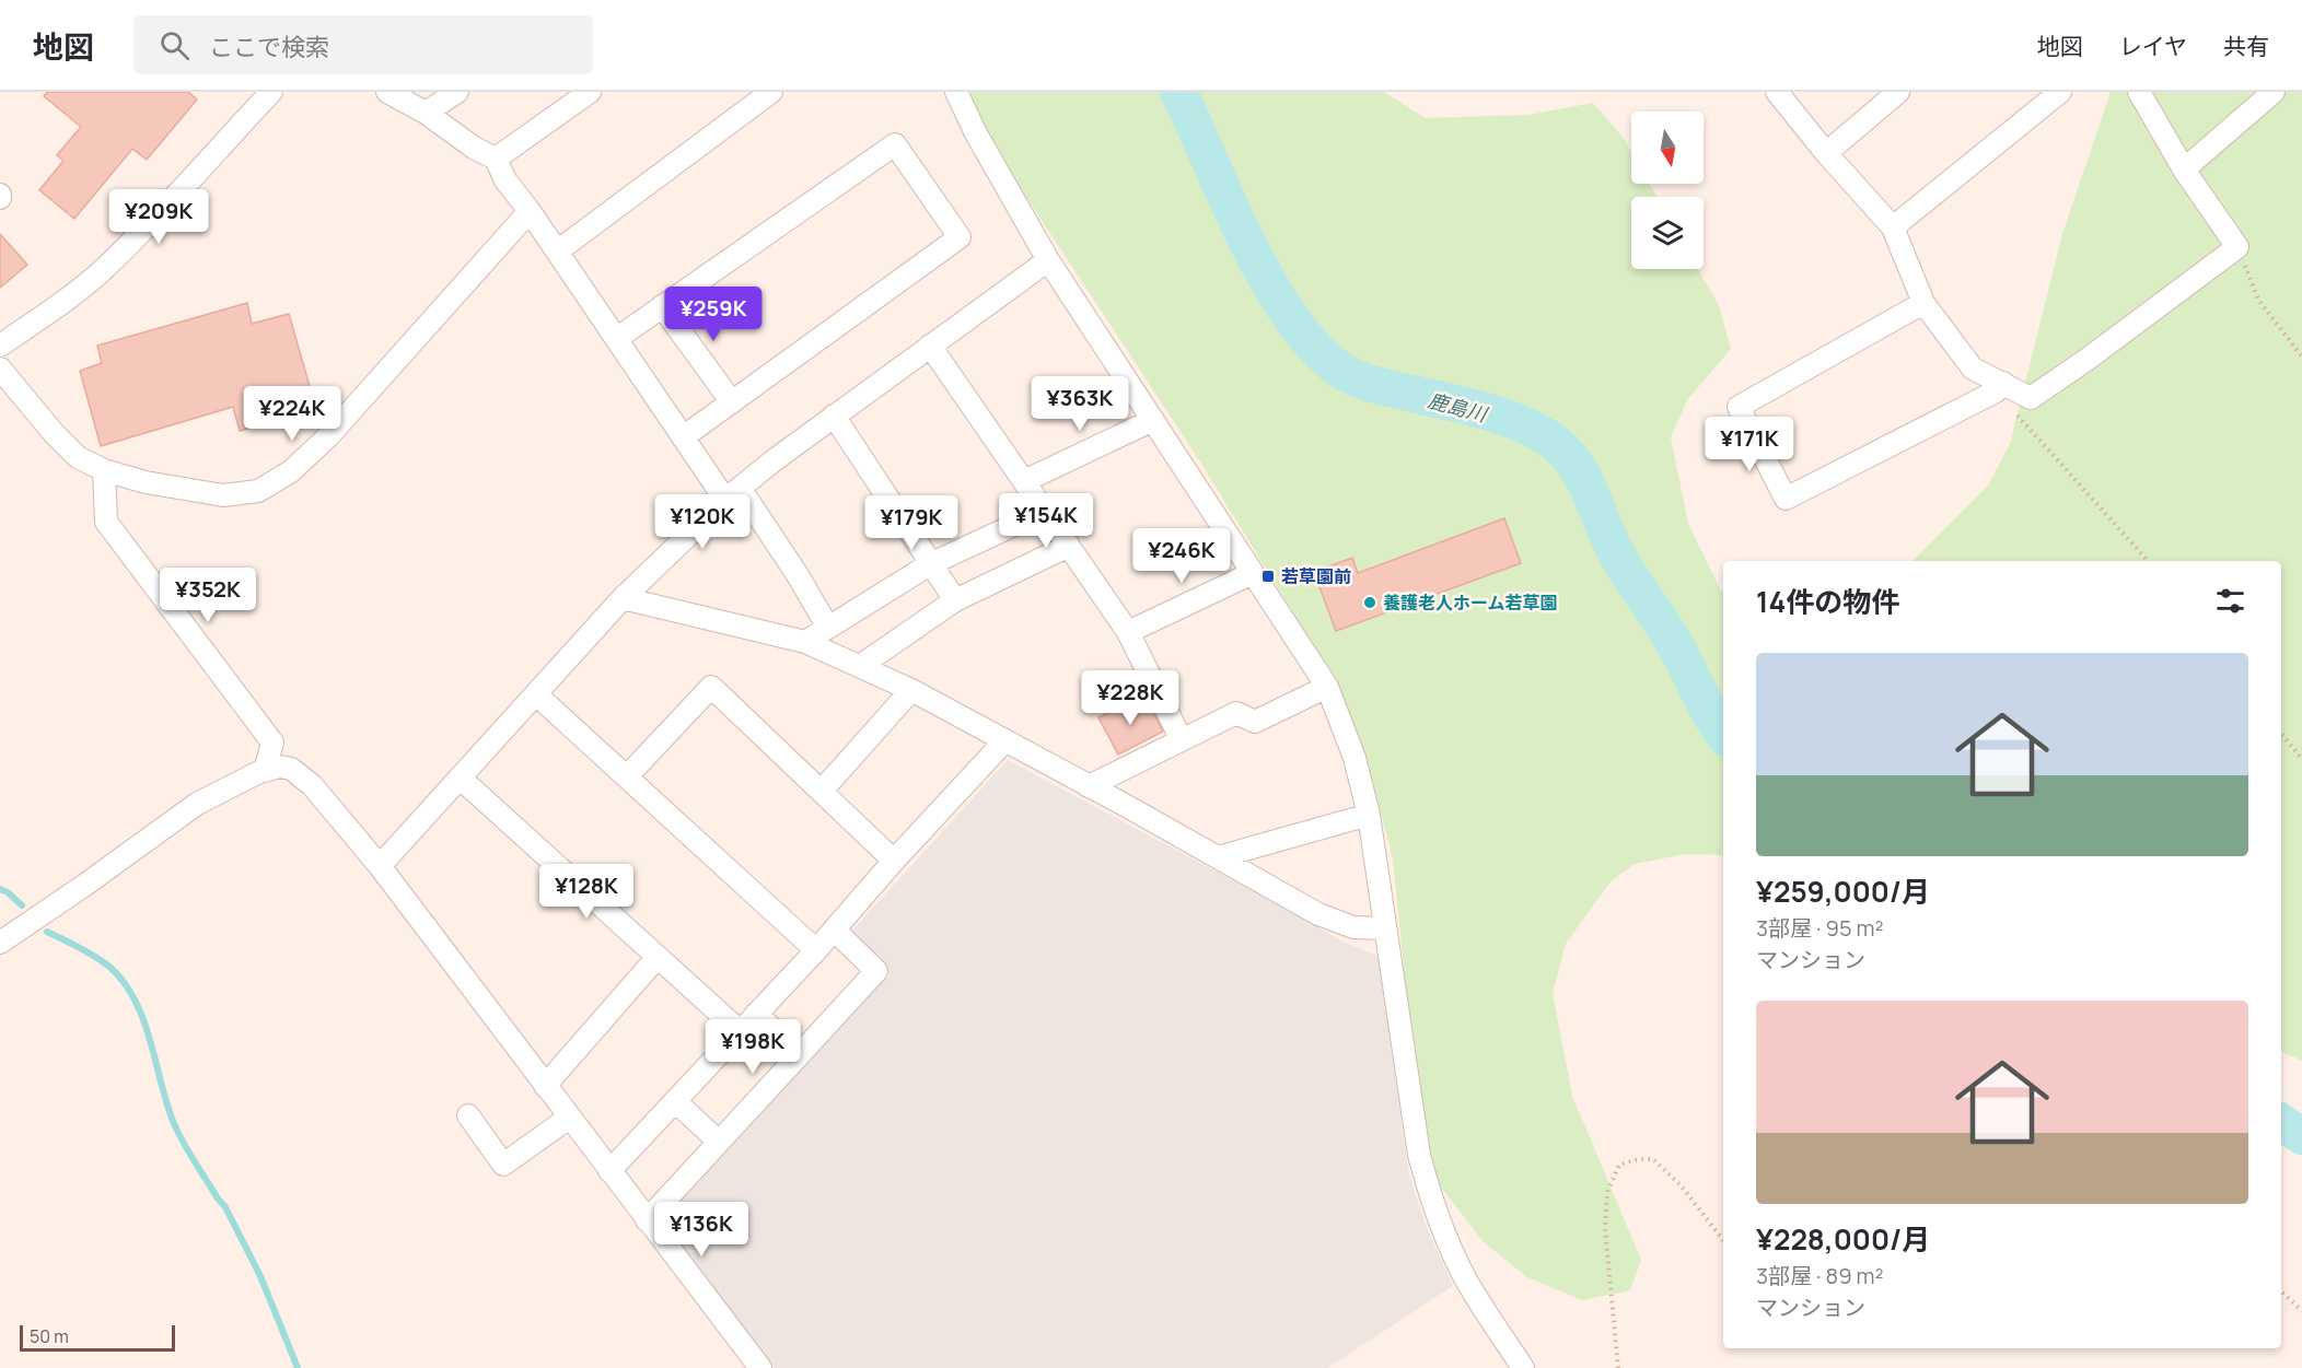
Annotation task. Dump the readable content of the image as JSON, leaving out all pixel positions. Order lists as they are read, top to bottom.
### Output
{
  "water": ["鹿島川"],
  "places": {
    "transit": ["若草園前"],
    "other": ["養護老人ホーム若草園"]
  },
  "scale_bar": "50 m",
  "north": "bottom",
  "page": {
    "header": "地図",
    "search": "ここで検索",
    "nav": ["地図", "レイヤ", "共有"],
    "price": [
      "¥209K",
      "¥259K",
      "¥363K",
      "¥224K",
      "¥171K",
      "¥154K",
      "¥120K",
      "¥179K",
      "¥246K",
      "¥352K",
      "¥228K",
      "¥128K",
      "¥198K",
      "¥136K"
    ],
    "heading": "14件の物件",
    "list": [
      {
        "name": "¥259,000/月",
        "note": "3部屋 · 95 m² · マンション"
      },
      {
        "name": "¥228,000/月",
        "note": "3部屋 · 89 m² · マンション"
      }
    ],
    "scale": "50 m"
  }
}
